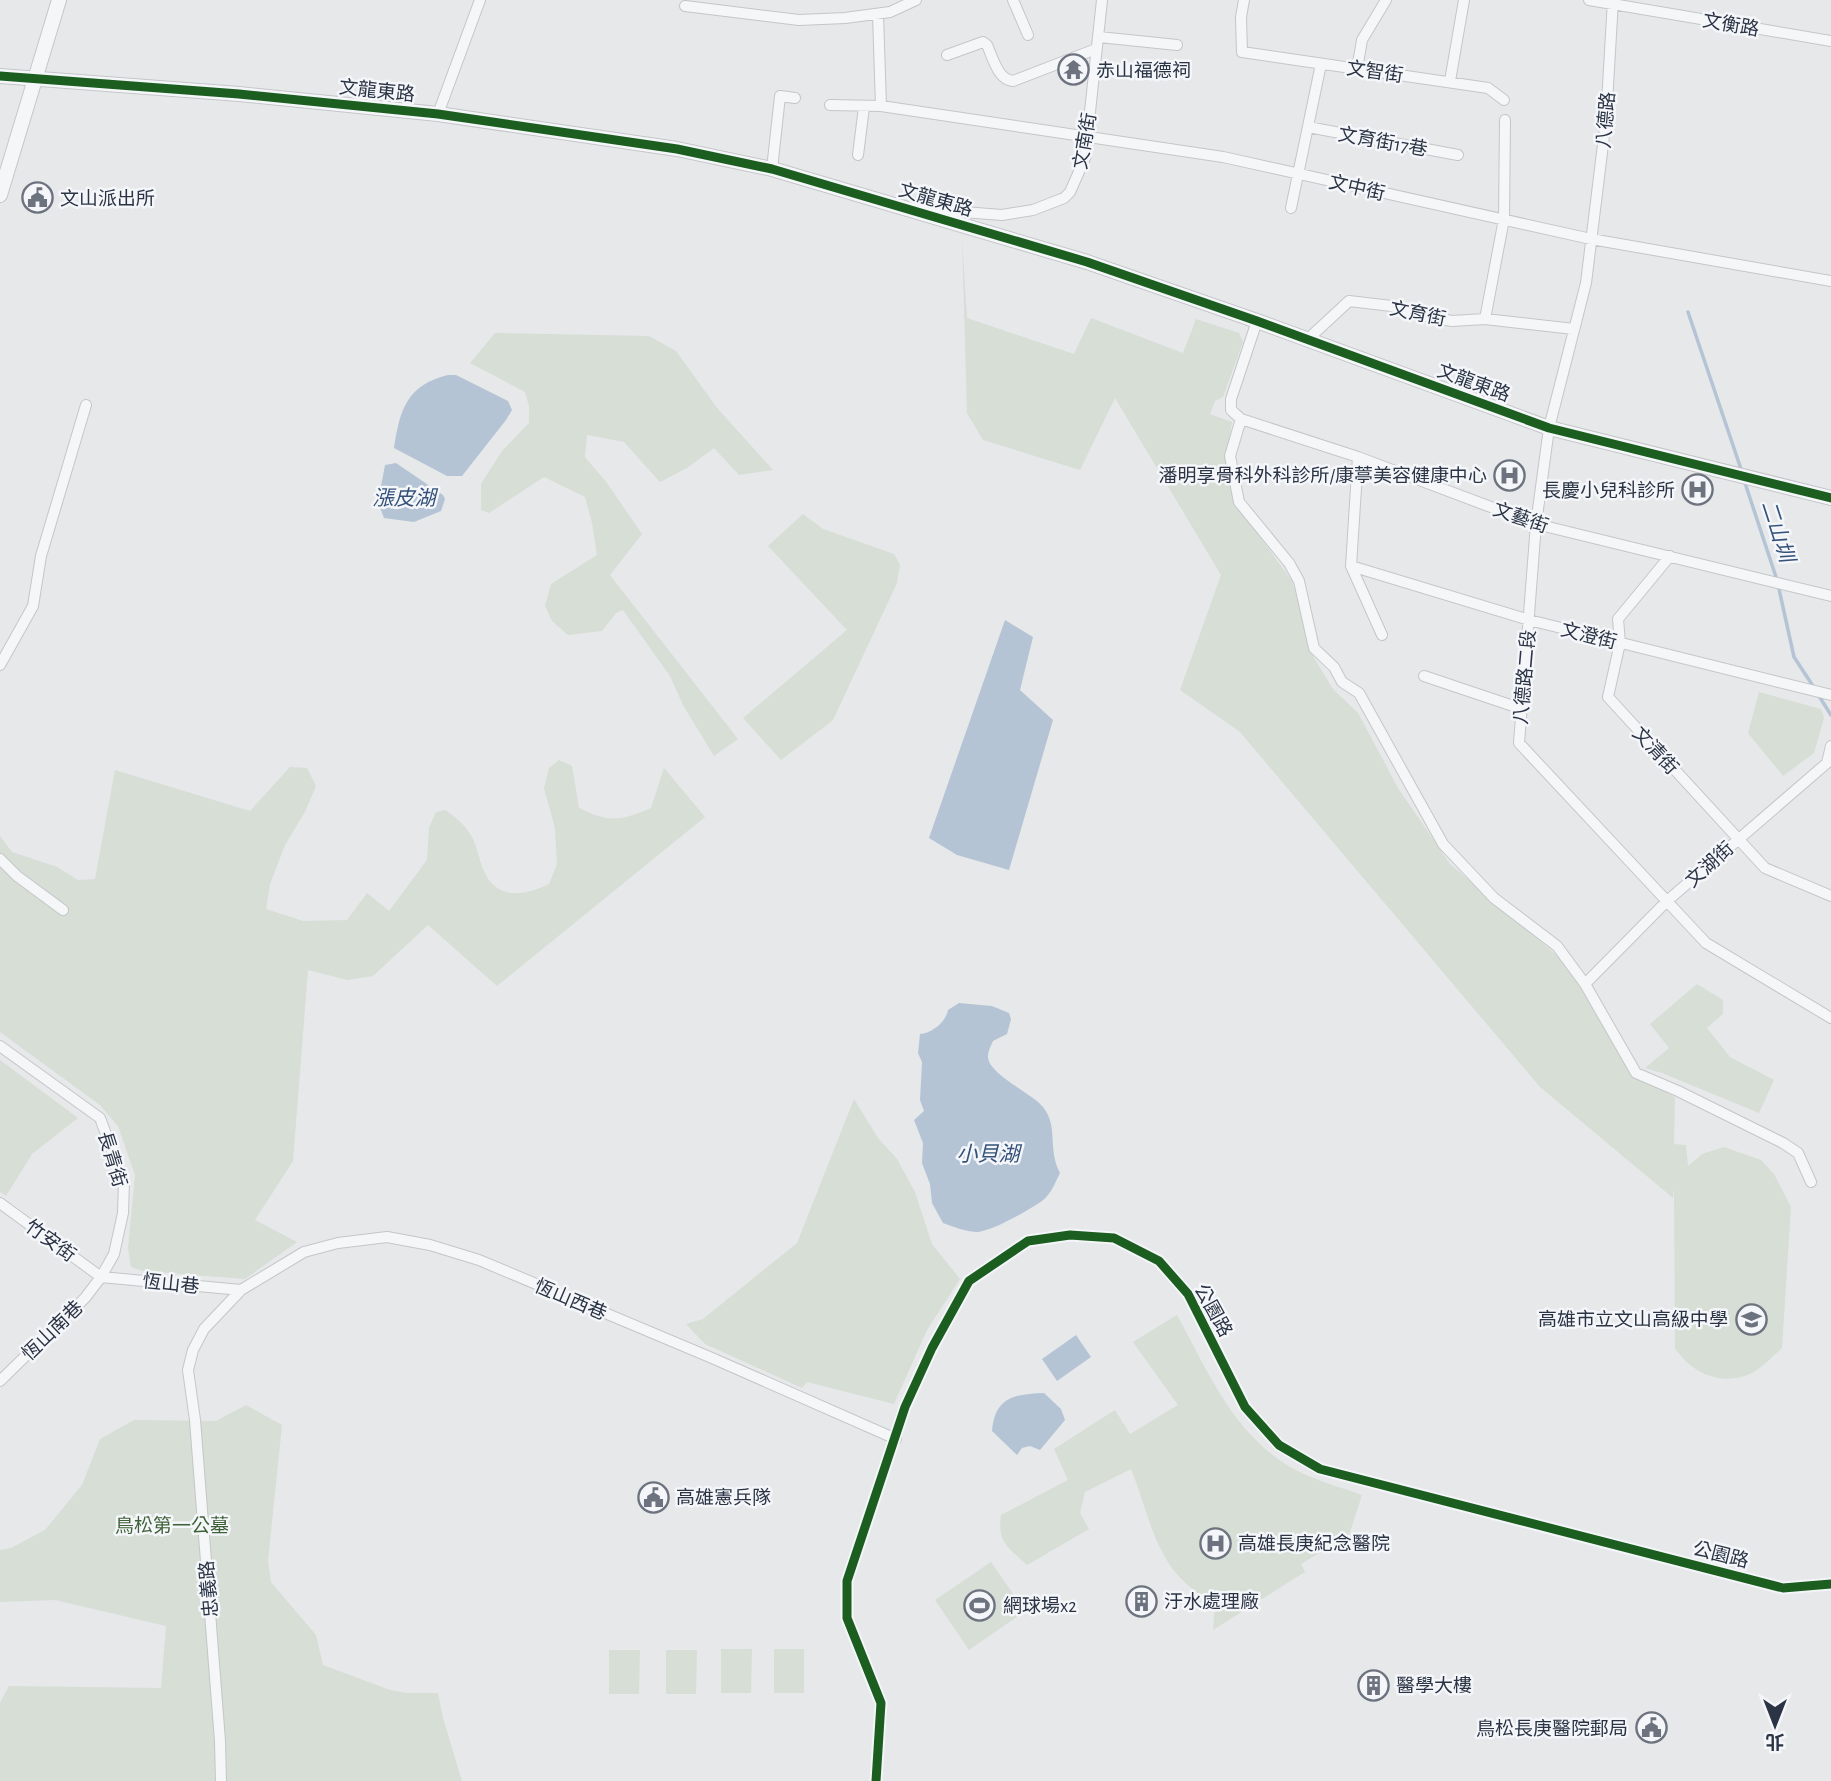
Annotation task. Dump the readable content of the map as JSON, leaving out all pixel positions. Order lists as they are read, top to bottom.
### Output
{
  "streets": {
    "street": [
      "文衡路",
      "文智街",
      "文龍東路",
      "八德路",
      "文南街",
      "文育街17巷",
      "文中街",
      "文育街",
      "文藝街",
      "文澄街",
      "八德路二段",
      "文清街",
      "文湖街",
      "長青街",
      "竹安街",
      "恆山巷",
      "恆山西巷",
      "公園路",
      "恆山南巷",
      "忠義路"
    ]
  },
  "crossings": [
    ["文衡路", "八德路"],
    ["文龍東路", "文南街"],
    ["文龍東路", "文育街"],
    ["文龍東路", "八德路二段"],
    ["八德路", "文中街"],
    ["八德路", "八德路二段"],
    ["文南街", "文中街"],
    ["文中街", "八德路二段"],
    ["文藝街", "八德路二段"],
    ["文藝街", "文清街"],
    ["文澄街", "八德路二段"],
    ["文澄街", "文清街"],
    ["八德路二段", "文湖街"],
    ["文清街", "文湖街"],
    ["長青街", "竹安街"],
    ["長青街", "恆山巷"],
    ["長青街", "恆山南巷"],
    ["竹安街", "恆山巷"],
    ["竹安街", "恆山南巷"],
    ["恆山巷", "恆山西巷"],
    ["恆山巷", "恆山南巷"],
    ["恆山巷", "忠義路"],
    ["恆山西巷", "公園路"],
    ["恆山西巷", "忠義路"]
  ],
  "water": ["漲皮湖", "二山圳", "小貝湖"],
  "parks": ["鳥松第一公墓"],
  "places": {
    "temple": ["赤山福德祠"],
    "public building": ["文山派出所", "高雄憲兵隊", "鳥松長庚醫院郵局"],
    "hospital": ["潘明享骨科外科診所/康葶美容健康中心", "長慶小兒科診所", "高雄長庚紀念醫院"],
    "school or university": ["高雄市立文山高級中學"],
    "building": ["汙水處理廠", "醫學大樓"],
    "sports": ["網球場x2"]
  },
  "north": "bottom"
}
